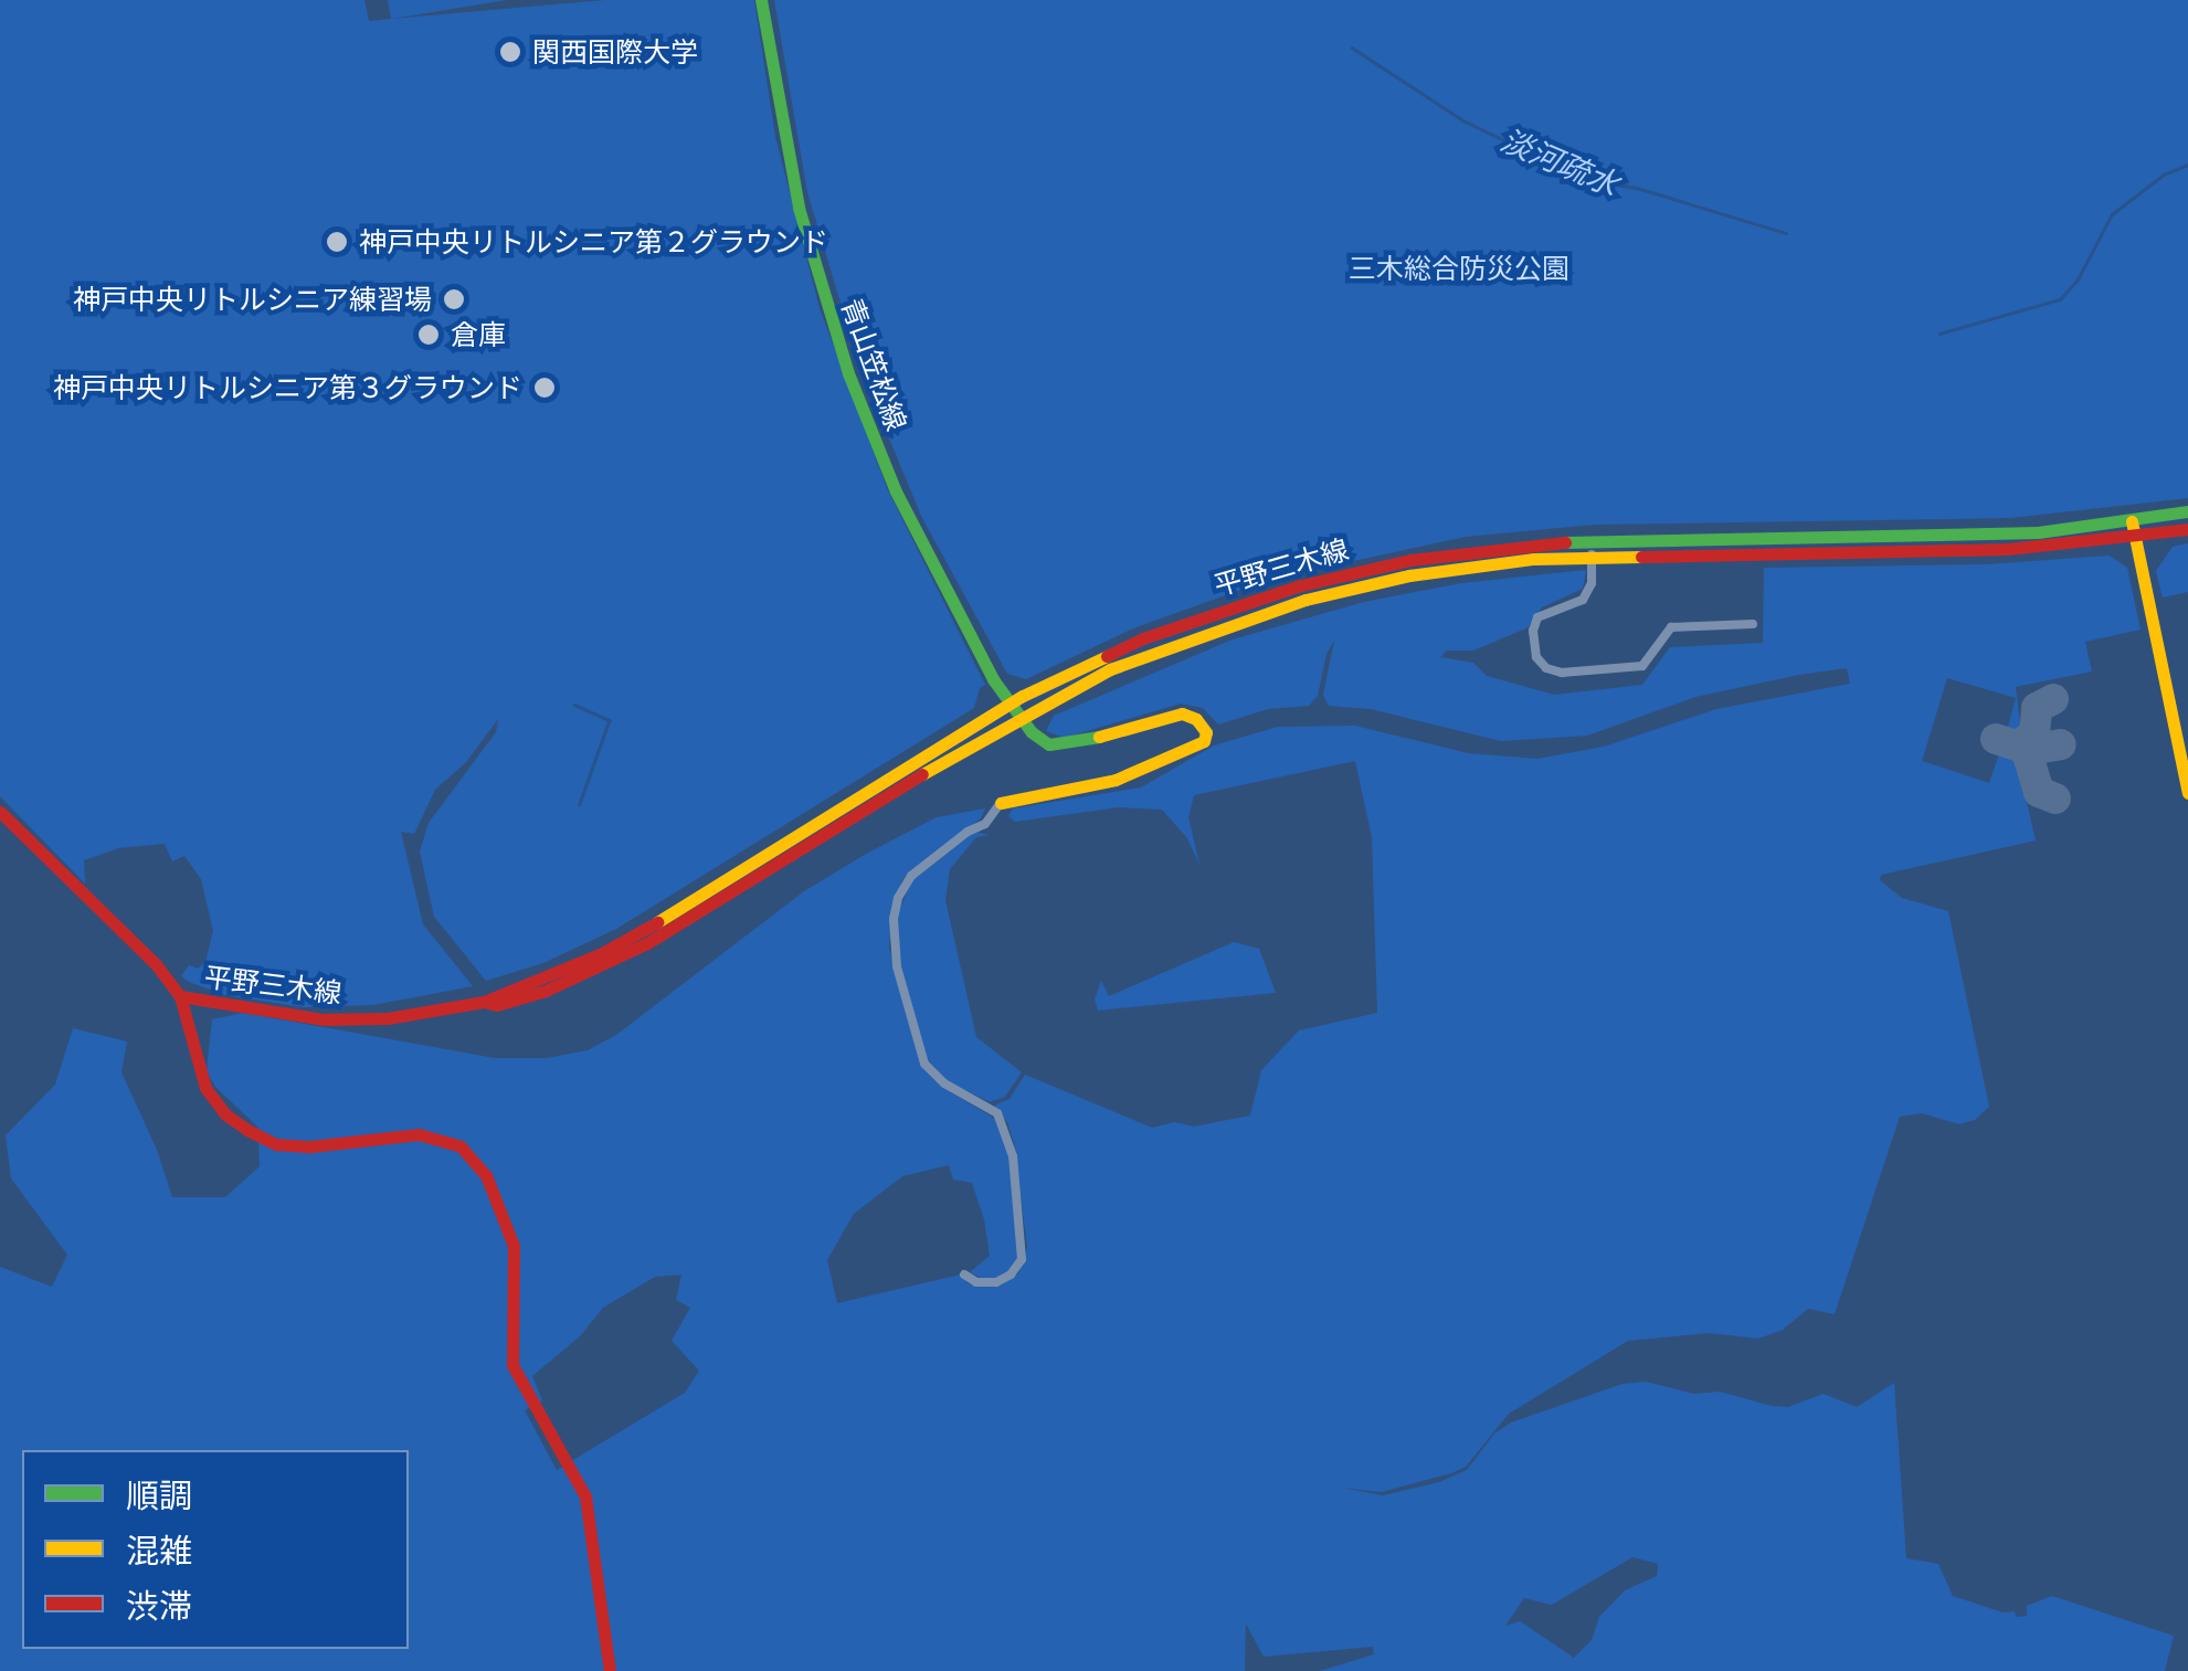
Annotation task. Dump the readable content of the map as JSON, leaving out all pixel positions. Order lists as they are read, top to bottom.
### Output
{
  "streets": {
    "main road": ["青山笠松線", "平野三木線"]
  },
  "crossings": [
    ["青山笠松線", "平野三木線"]
  ],
  "water": ["淡河疏水"],
  "parks": ["三木総合防災公園"],
  "places": [
    "関西国際大学",
    "神戸中央リトルシニア第２グラウンド",
    "神戸中央リトルシニア練習場",
    "倉庫",
    "神戸中央リトルシニア第３グラウンド"
  ],
  "legend": ["順調", "混雑", "渋滞"]
}
